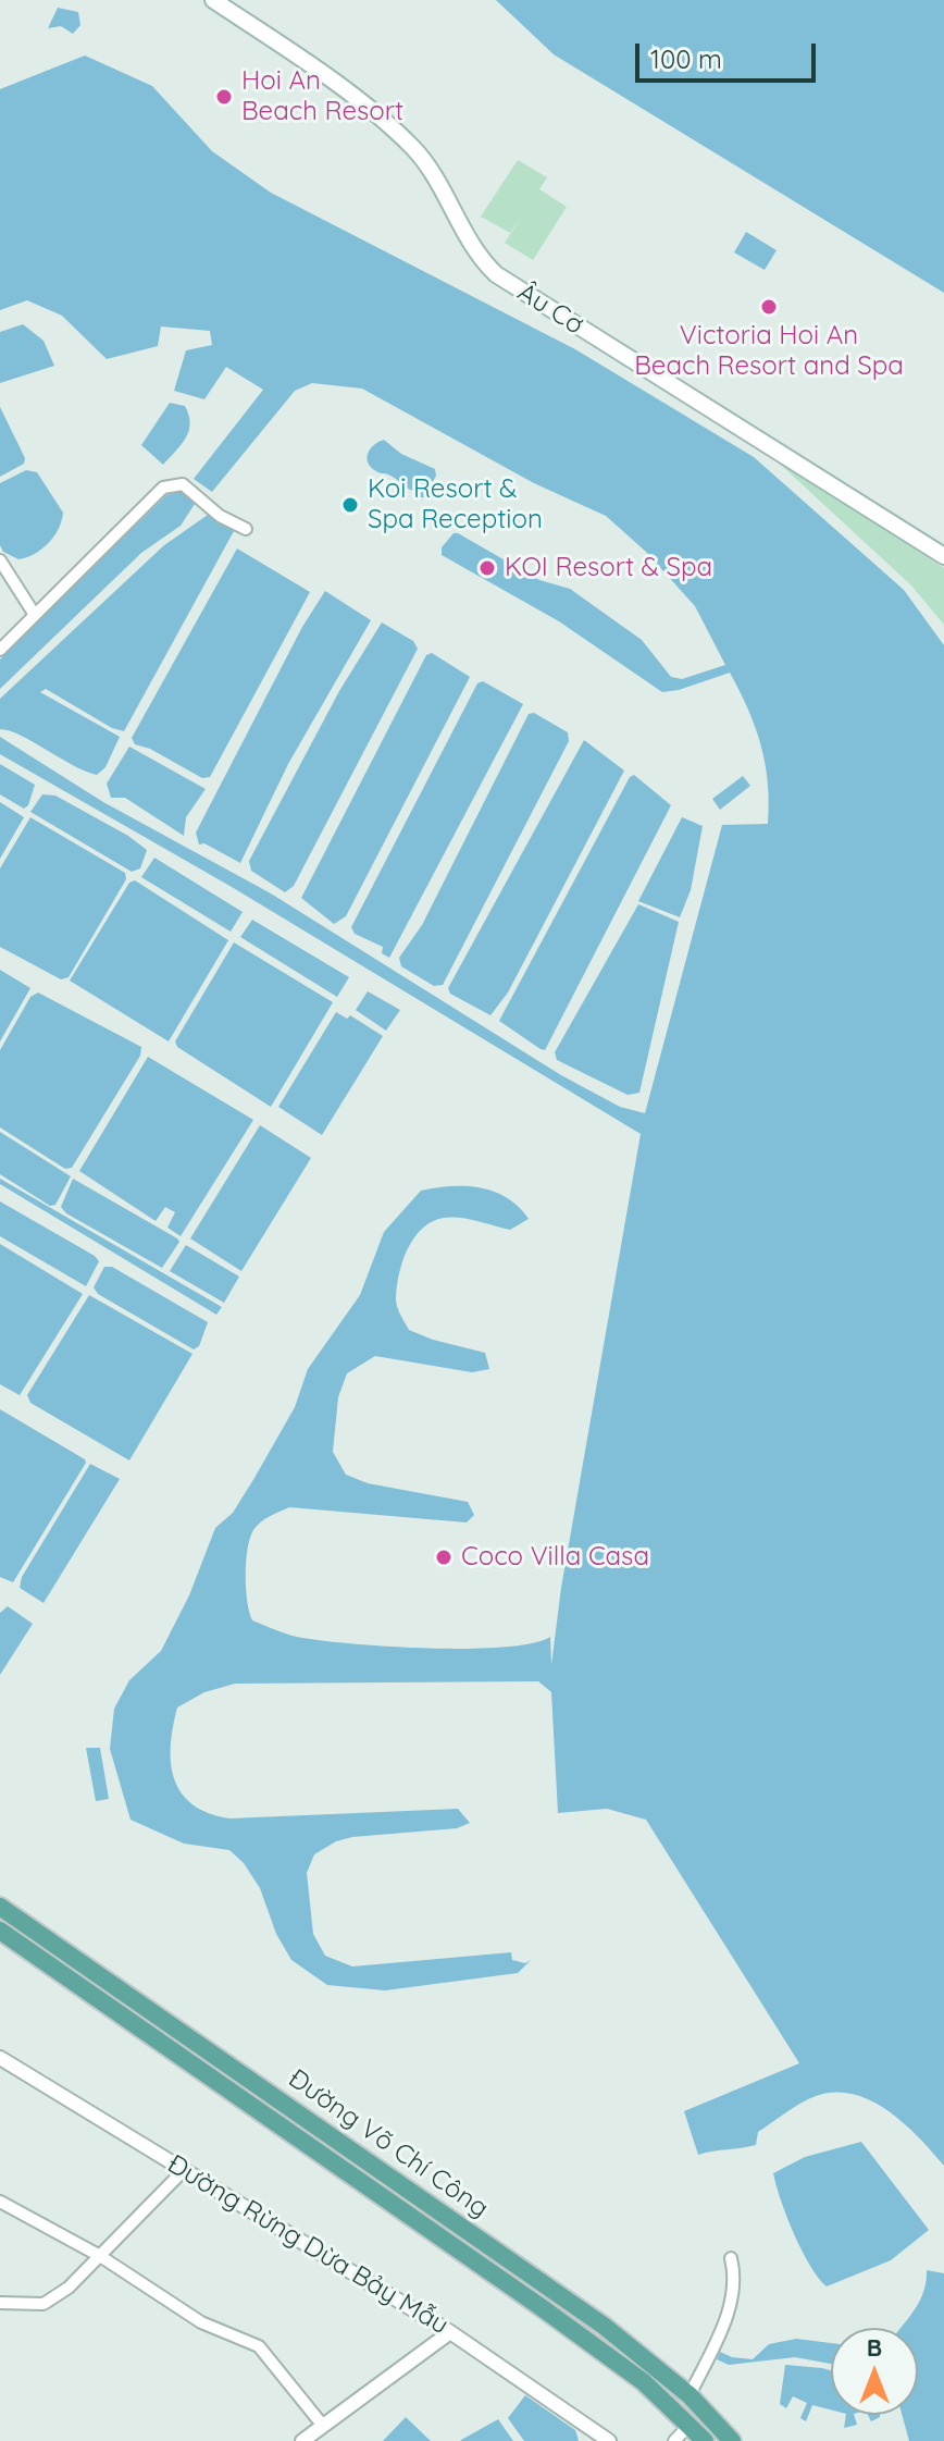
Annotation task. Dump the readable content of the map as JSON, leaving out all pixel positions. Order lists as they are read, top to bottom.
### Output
{
  "streets": {
    "main road": ["Âu Cơ", "Đường Võ Chí Công"],
    "street": ["Đường Rừng Dừa Bảy Mẫu"]
  },
  "places": [
    "Hoi An Beach Resort",
    "Victoria Hoi An Beach Resort and Spa",
    "Koi Resort & Spa Reception",
    "KOI Resort & Spa",
    "Coco Villa Casa"
  ],
  "scale_bar": "100 m",
  "north": "top"
}
